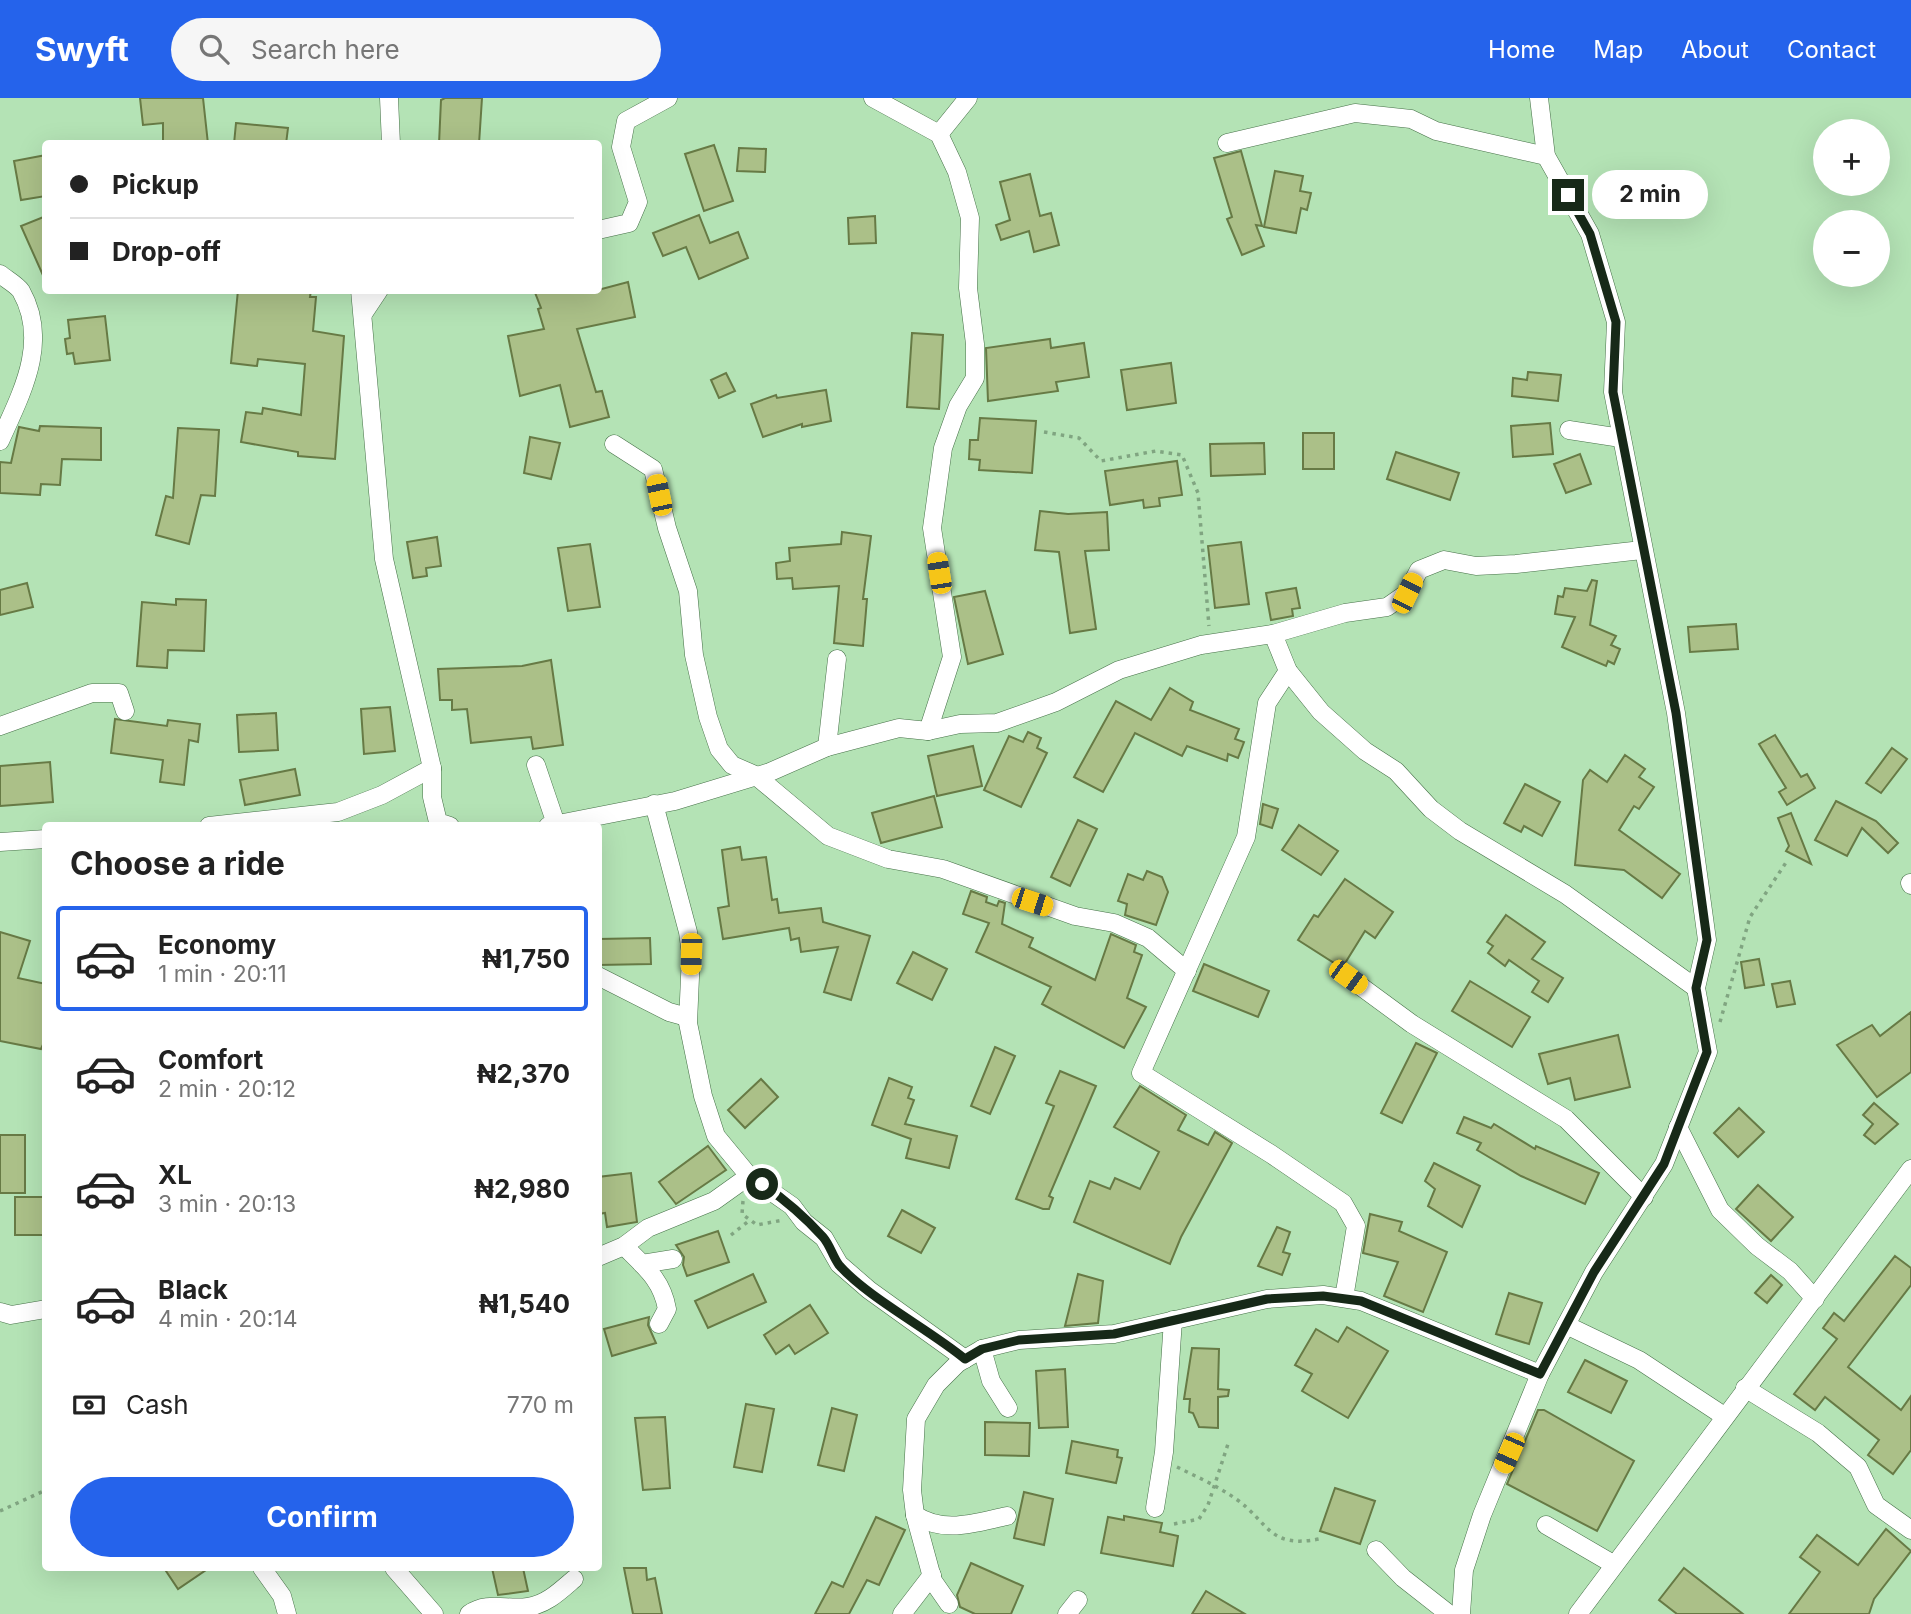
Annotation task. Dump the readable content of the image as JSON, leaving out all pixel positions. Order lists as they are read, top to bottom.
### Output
{
  "page": {
    "header": "Swyft",
    "search": "Search here",
    "nav": [
      "Home",
      "Map",
      "About",
      "Contact"
    ],
    "map_buttons": ["+", "−"],
    "banner": ["Pickup", "Drop-off"],
    "bubble": "2 min",
    "heading": "Choose a ride",
    "list": [
      {
        "name": "Economy",
        "note": "1 min · 20:11",
        "value": "₦1,750"
      },
      {
        "name": "Comfort",
        "note": "2 min · 20:12",
        "value": "₦2,370"
      },
      {
        "name": "XL",
        "note": "3 min · 20:13",
        "value": "₦2,980"
      },
      {
        "name": "Black",
        "note": "4 min · 20:14",
        "value": "₦1,540"
      }
    ],
    "pay": ["Cash", "770 m"],
    "buttons": "Confirm"
  }
}
